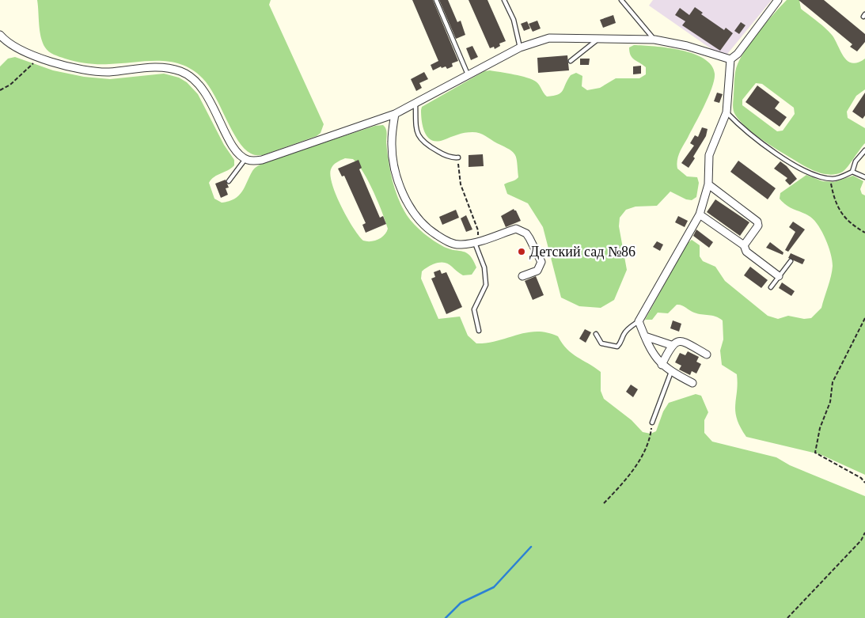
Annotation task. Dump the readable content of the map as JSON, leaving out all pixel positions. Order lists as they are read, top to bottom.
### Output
{
  "places": ["Детский сад №86"]
}
